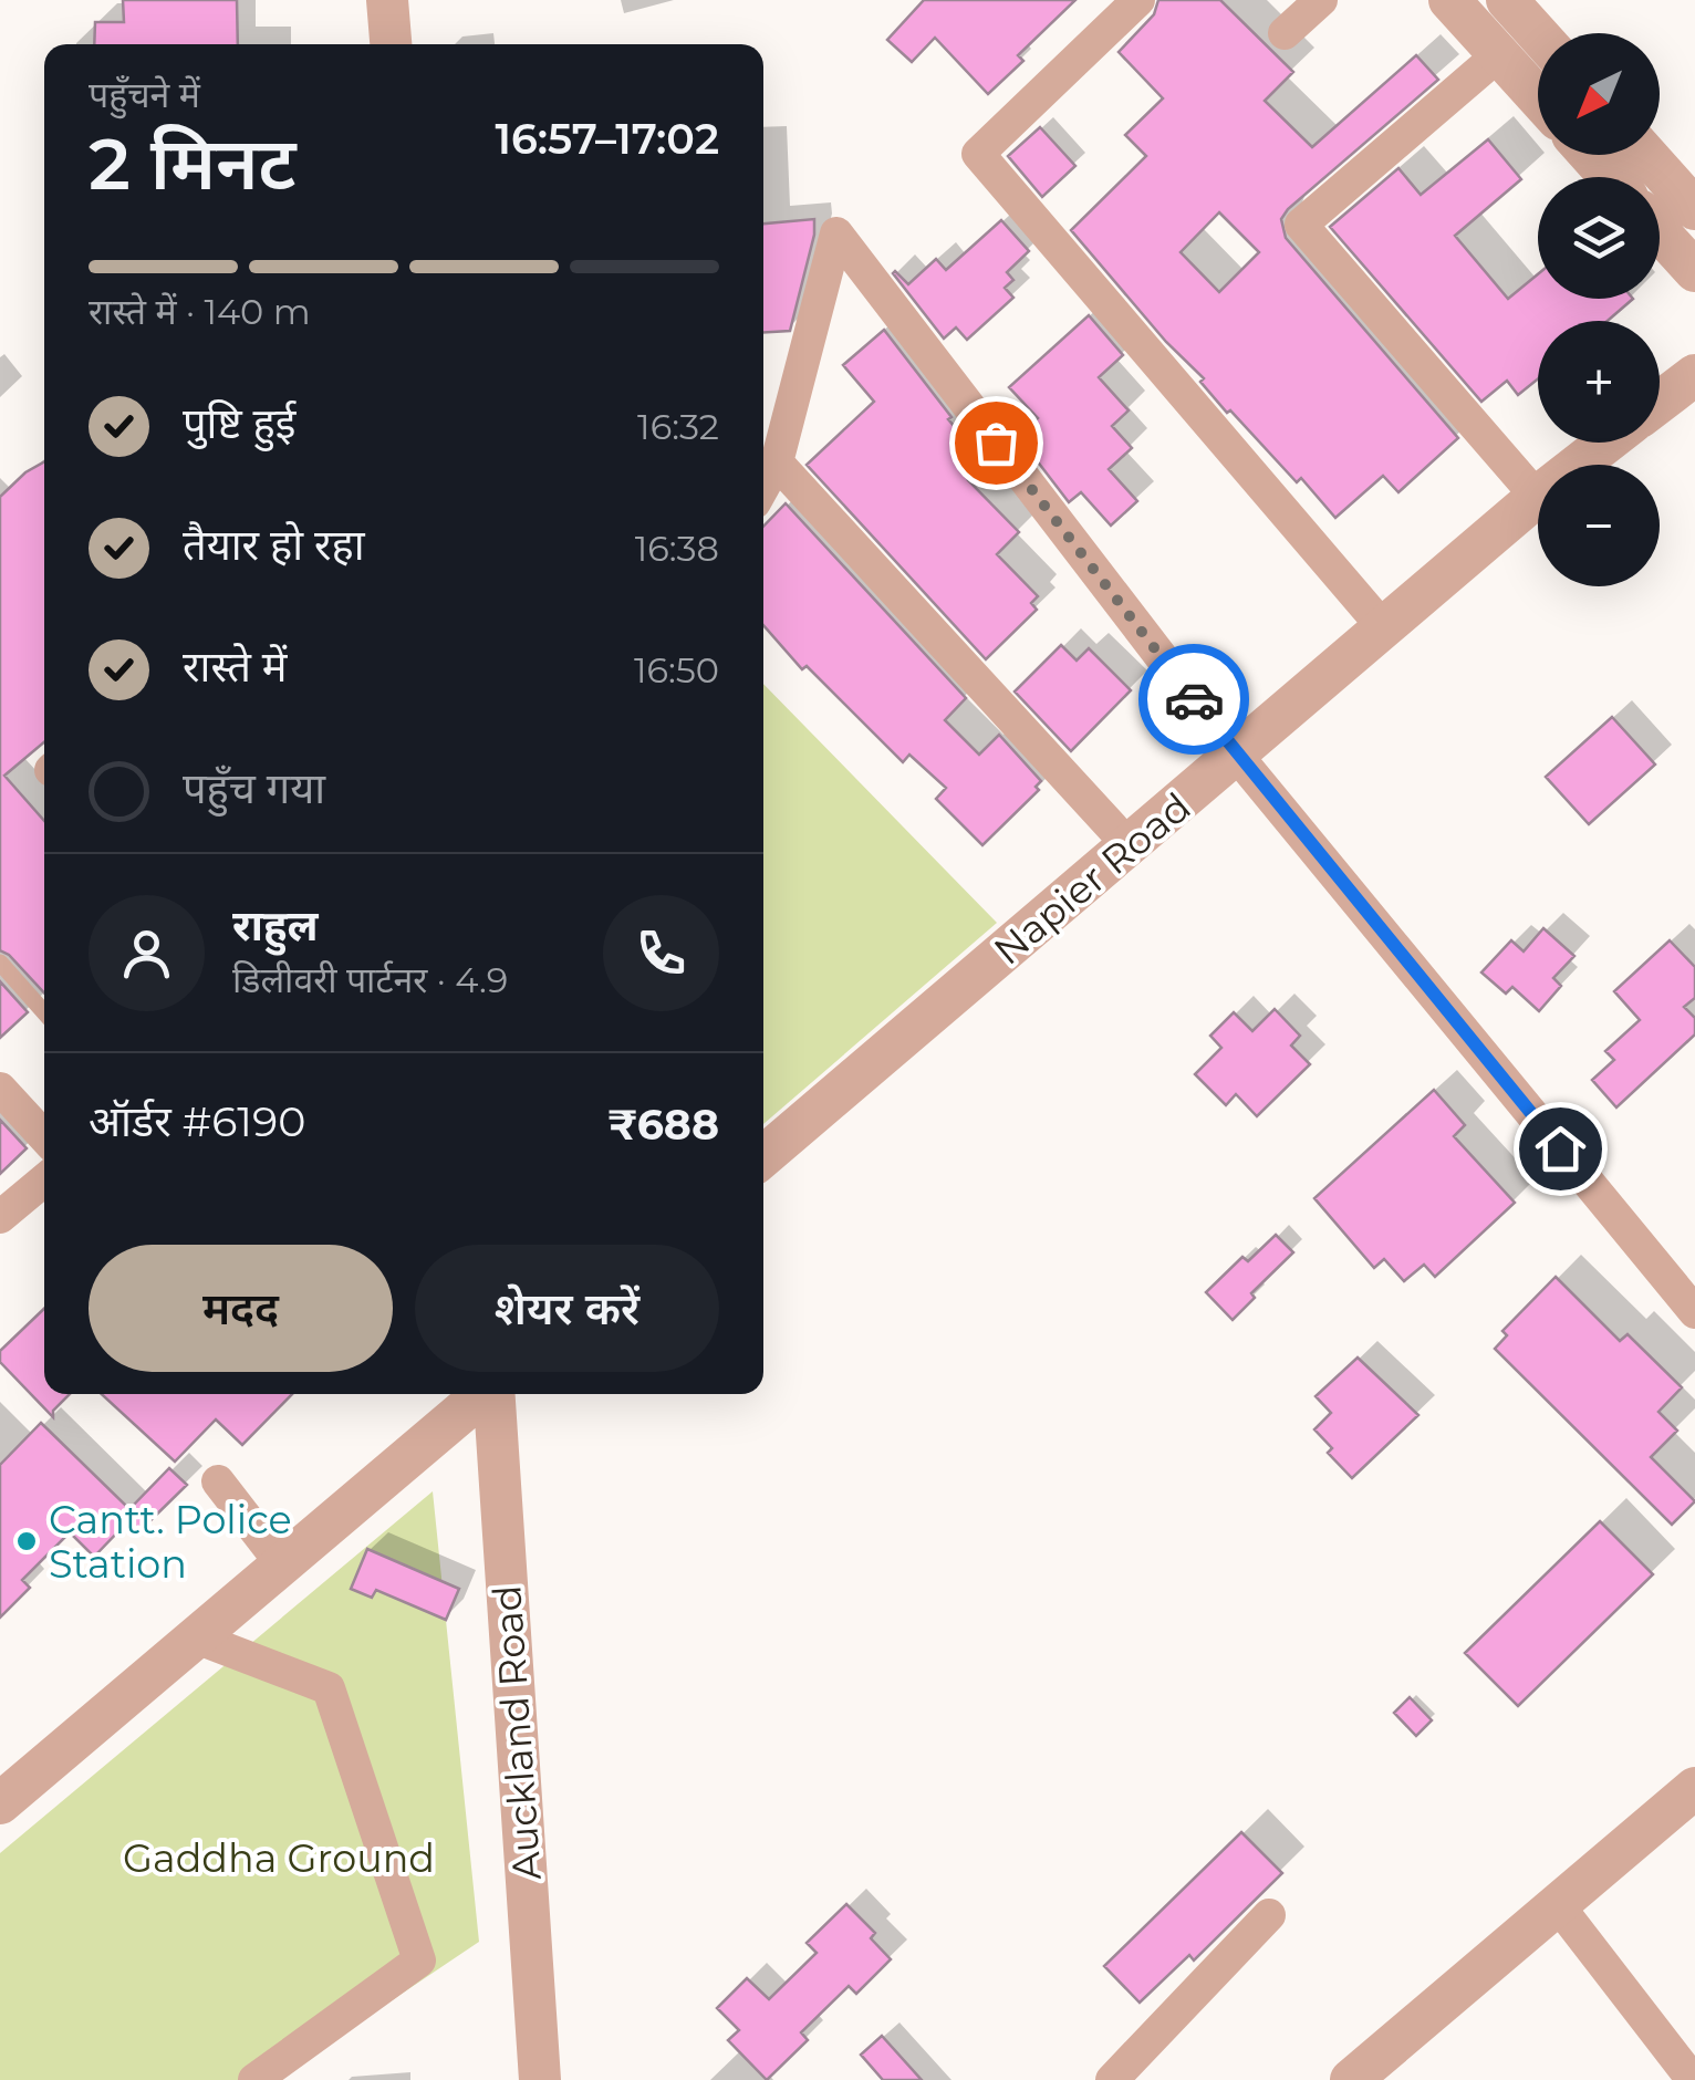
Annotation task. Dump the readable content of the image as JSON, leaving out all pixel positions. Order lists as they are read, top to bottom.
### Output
{
  "streets": {
    "street": ["Napier Road", "Auckland Road"]
  },
  "parks": ["Gaddha Ground"],
  "places": ["Cantt. Police Station"],
  "north": "bottom left",
  "page": {
    "map_buttons": ["+", "−"],
    "heading": ["2 मिनट", "पहुँचने में", "16:57–17:02"],
    "panel": [
      "राहुल",
      "डिलीवरी पार्टनर · 4.9",
      "ऑर्डर #6190",
      "₹688"
    ],
    "bar": "रास्ते में · 140 m",
    "list": [
      ["पुष्टि हुई", "16:32"],
      ["तैयार हो रहा", "16:38"],
      ["रास्ते में", "16:50"],
      "पहुँच गया"
    ],
    "buttons": ["मदद", "शेयर करें"]
  }
}
